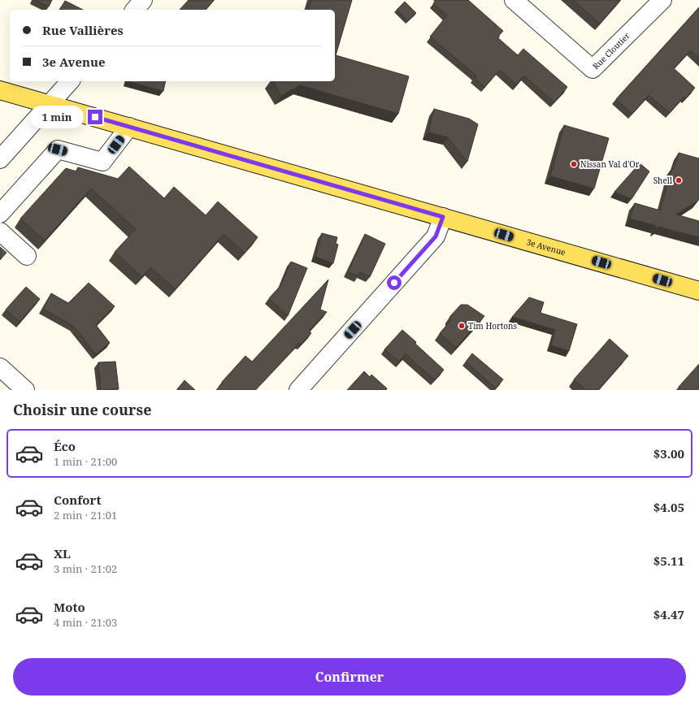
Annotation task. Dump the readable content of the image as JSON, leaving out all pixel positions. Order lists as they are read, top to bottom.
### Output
{
  "streets": {
    "main road": ["3e Avenue"],
    "street": ["Rue Cloutier"]
  },
  "places": ["Nissan Val d'Or", "Shell", "Tim Hortons"],
  "page": {
    "banner": ["Rue Vallières", "3e Avenue"],
    "bubble": "1 min",
    "heading": "Choisir une course",
    "list": [
      {
        "name": "Éco",
        "note": "1 min · 21:00",
        "value": "$3.00"
      },
      {
        "name": "Confort",
        "note": "2 min · 21:01",
        "value": "$4.05"
      },
      {
        "name": "XL",
        "note": "3 min · 21:02",
        "value": "$5.11"
      },
      {
        "name": "Moto",
        "note": "4 min · 21:03",
        "value": "$4.47"
      }
    ],
    "buttons": "Confirmer"
  }
}
